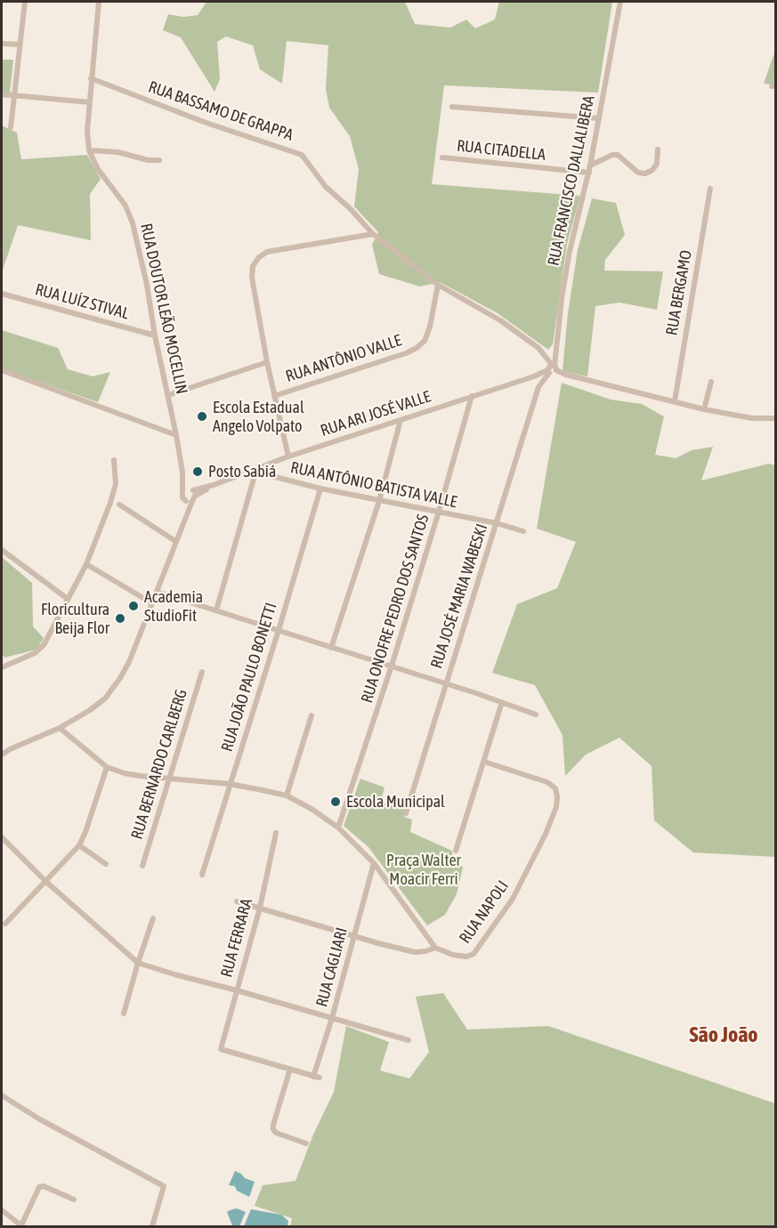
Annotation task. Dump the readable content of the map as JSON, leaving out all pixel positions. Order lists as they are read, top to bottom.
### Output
{
  "streets": {
    "street": [
      "RUA BASSAMO DE GRAPPA",
      "RUA CITADELLA",
      "RUA FRANCISCO DALLALIBERA",
      "RUA BERGAMO",
      "RUA LUÍZ STIVAL",
      "RUA DOUTOR LEÃO MOCELLIN",
      "RUA ANTÔNIO VALLE",
      "RUA ARI JOSÉ VALLE",
      "RUA ANTÔNIO BATISTA VALLE",
      "RUA JOSÉ MARIA WABESKI",
      "RUA ONOFRE PEDRO DOS SANTOS",
      "RUA JOÃO PAULO BONETTI",
      "RUA BERNARDO CARLBERG",
      "RUA NAPOLI",
      "RUA FERRARA",
      "RUA CAGLIARI"
    ]
  },
  "crossings": [
    ["RUA BASSAMO DE GRAPPA", "RUA DOUTOR LEÃO MOCELLIN"],
    ["RUA BASSAMO DE GRAPPA", "RUA ANTÔNIO VALLE"],
    ["RUA BASSAMO DE GRAPPA", "RUA ARI JOSÉ VALLE"],
    ["RUA BASSAMO DE GRAPPA", "RUA JOSÉ MARIA WABESKI"],
    ["RUA CITADELLA", "RUA FRANCISCO DALLALIBERA"],
    ["RUA FRANCISCO DALLALIBERA", "RUA ARI JOSÉ VALLE"],
    ["RUA LUÍZ STIVAL", "RUA DOUTOR LEÃO MOCELLIN"],
    ["RUA DOUTOR LEÃO MOCELLIN", "RUA ARI JOSÉ VALLE"],
    ["RUA ARI JOSÉ VALLE", "RUA ANTÔNIO BATISTA VALLE"],
    ["RUA ARI JOSÉ VALLE", "RUA JOSÉ MARIA WABESKI"],
    ["RUA ARI JOSÉ VALLE", "RUA ONOFRE PEDRO DOS SANTOS"],
    ["RUA ANTÔNIO BATISTA VALLE", "RUA JOSÉ MARIA WABESKI"],
    ["RUA ANTÔNIO BATISTA VALLE", "RUA ONOFRE PEDRO DOS SANTOS"],
    ["RUA ANTÔNIO BATISTA VALLE", "RUA JOÃO PAULO BONETTI"],
    ["RUA NAPOLI", "RUA FERRARA"],
    ["RUA NAPOLI", "RUA CAGLIARI"],
    ["RUA FERRARA", "RUA CAGLIARI"]
  ],
  "districts": ["São João"],
  "parks": ["Praça Walter Moacir Ferri"],
  "places": [
    "Escola Estadual Angelo Volpato",
    "Posto Sabiá",
    "Academia StudioFit",
    "Floricultura Beija Flor",
    "Escola Municipal"
  ]
}
